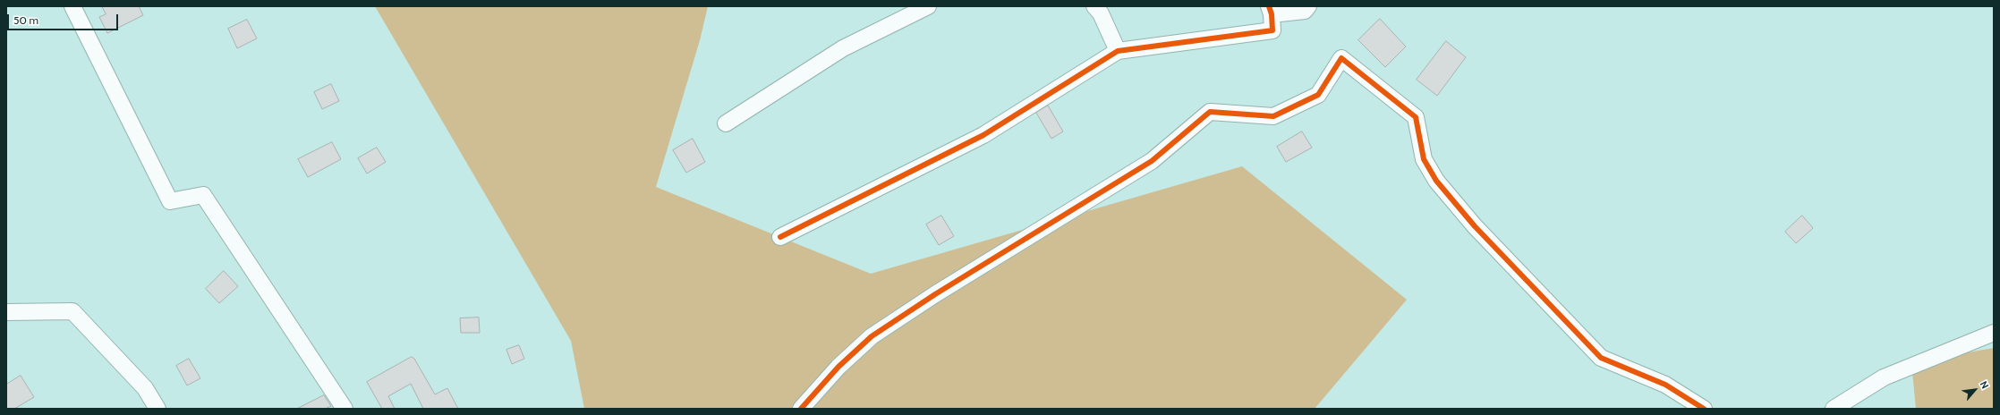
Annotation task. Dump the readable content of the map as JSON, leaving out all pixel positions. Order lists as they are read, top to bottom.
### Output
{
  "scale_bar": "50 m",
  "north": "top right"
}
